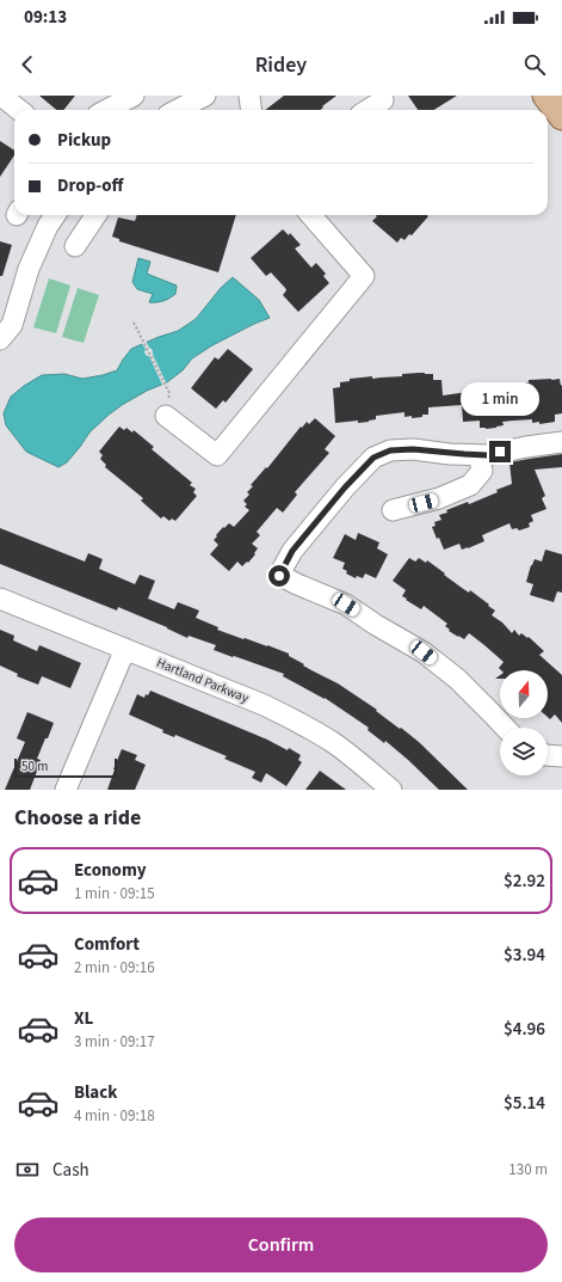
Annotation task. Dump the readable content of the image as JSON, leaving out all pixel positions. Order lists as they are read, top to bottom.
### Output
{
  "streets": {
    "street": ["Hartland Parkway"]
  },
  "scale_bar": "50 m",
  "north": "top",
  "page": {
    "status": "09:13",
    "header": "Ridey",
    "banner": ["Pickup", "Drop-off"],
    "bubble": "1 min",
    "scale": "50 m",
    "heading": "Choose a ride",
    "list": [
      {
        "name": "Economy",
        "note": "1 min · 09:15",
        "value": "$2.92"
      },
      {
        "name": "Comfort",
        "note": "2 min · 09:16",
        "value": "$3.94"
      },
      {
        "name": "XL",
        "note": "3 min · 09:17",
        "value": "$4.96"
      },
      {
        "name": "Black",
        "note": "4 min · 09:18",
        "value": "$5.14"
      }
    ],
    "pay": ["Cash", "130 m"],
    "buttons": "Confirm"
  }
}
